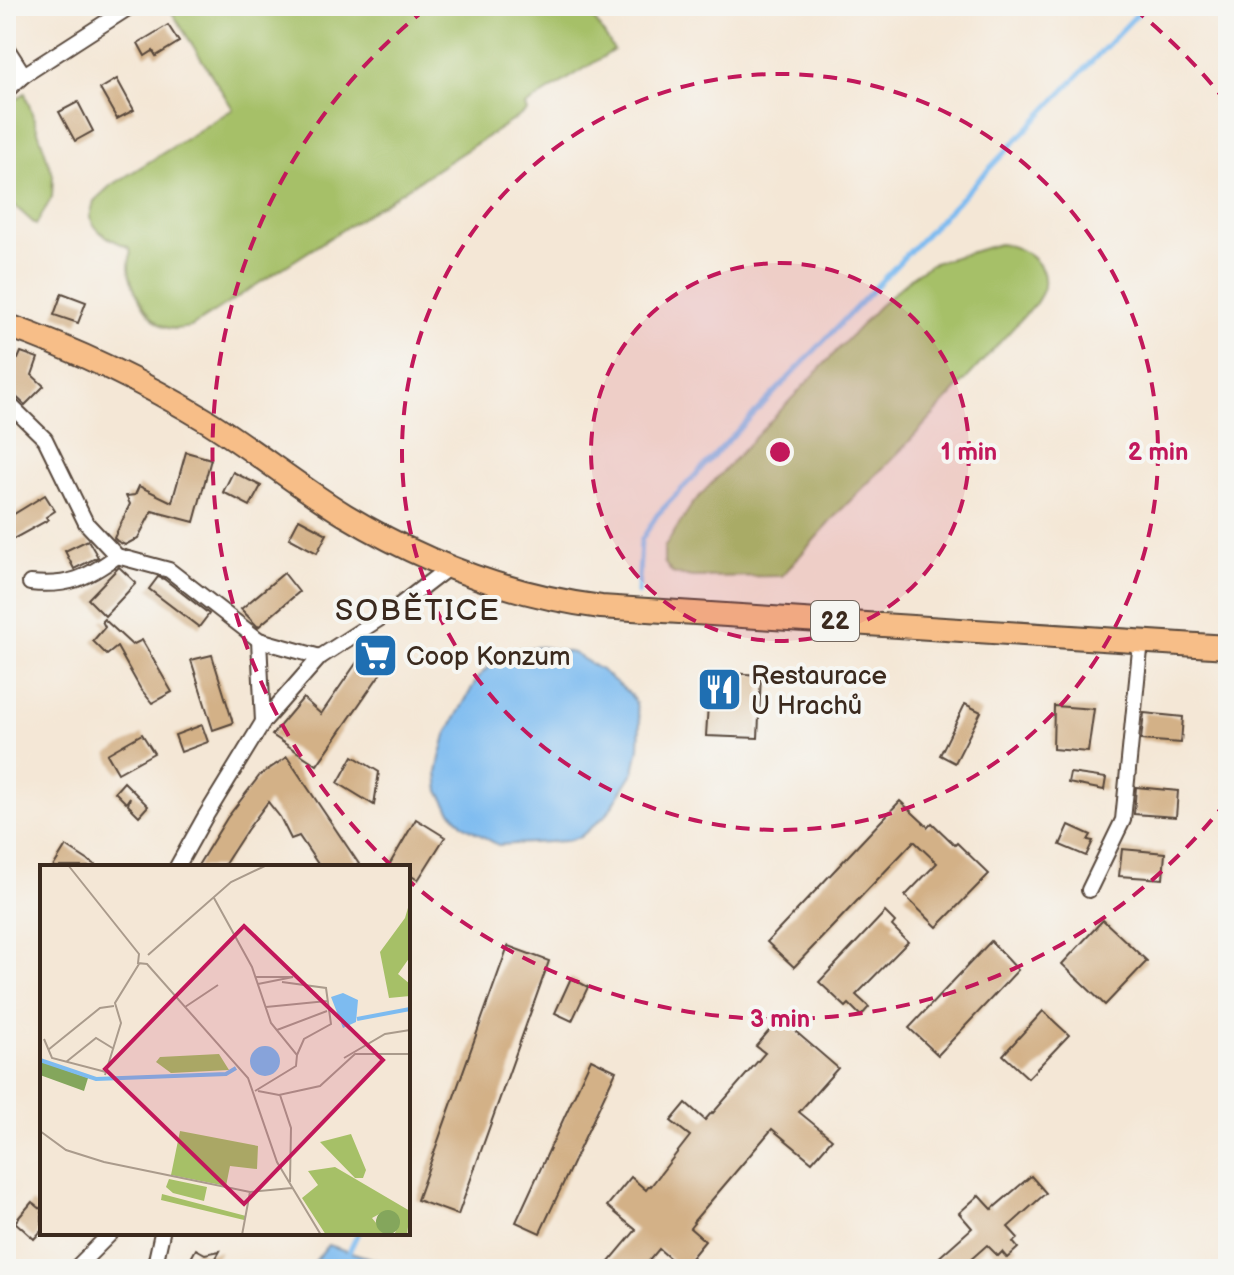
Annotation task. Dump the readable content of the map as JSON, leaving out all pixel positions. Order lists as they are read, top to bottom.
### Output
{
  "streets": {
    "main road": ["22"]
  },
  "districts": ["SOBĚTICE"],
  "places": {
    "supermarket": ["Coop Konzum"],
    "restaurant": ["Restaurace U Hrachů"]
  },
  "rings": ["1 min", "2 min", "3 min"]
}
